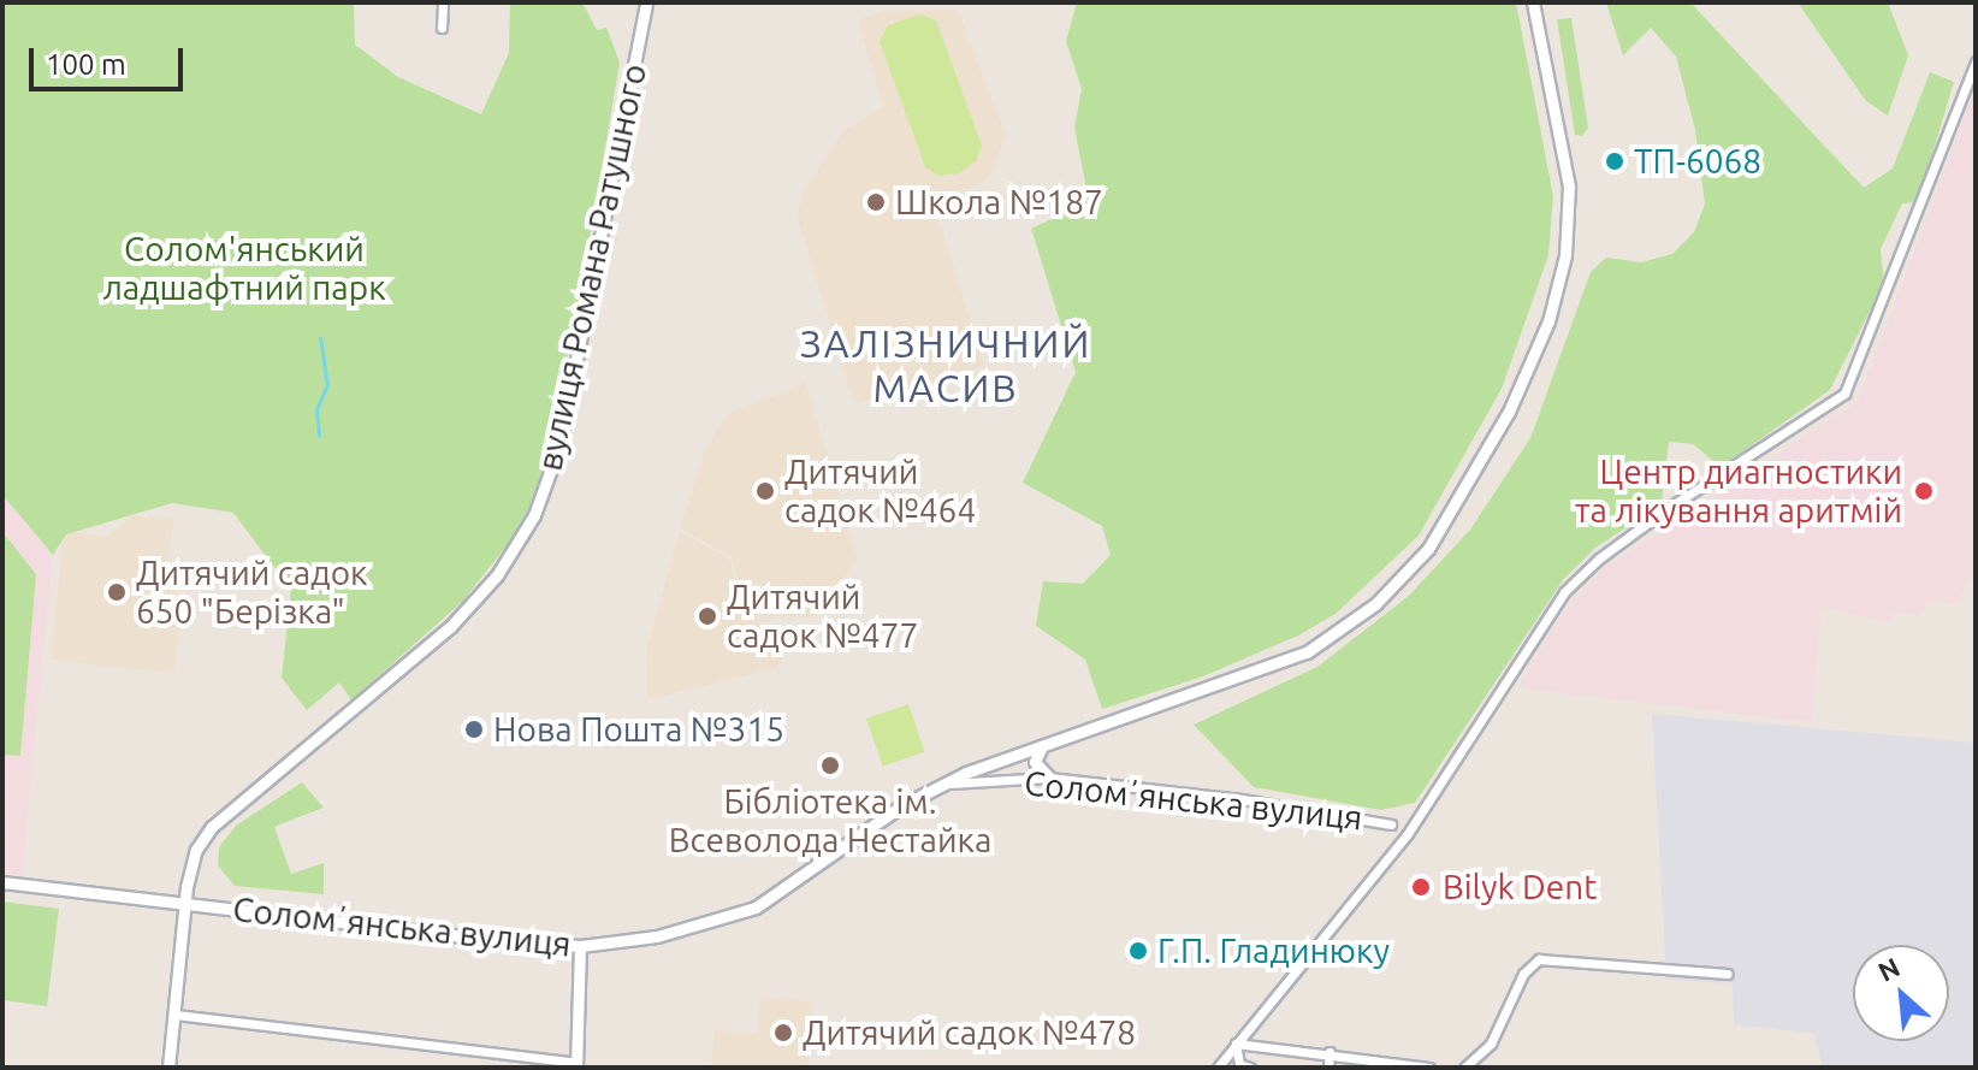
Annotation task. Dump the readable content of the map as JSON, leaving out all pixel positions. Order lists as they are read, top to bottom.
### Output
{
  "streets": {
    "main road": ["вулиця Романа Ратушного", "Соломʼянська вулиця"]
  },
  "crossings": [
    ["вулиця Романа Ратушного", "Соломʼянська вулиця"]
  ],
  "districts": ["ЗАЛІЗНИЧНИЙ МАСИВ"],
  "parks": ["Солом'янський ладшафтний парк"],
  "places": [
    "ТП-6068",
    "Школа №187",
    "Дитячий садок №464",
    "Центр диагностики та лікування аритмій",
    "Дитячий садок 650 \"Берізка\"",
    "Дитячий садок №477",
    "Нова Пошта №315",
    "Бібліотека ім. Всеволода Нестайка",
    "Bilyk Dent",
    "Г.П. Гладинюку",
    "Дитячий садок №478"
  ],
  "scale_bar": "100 m",
  "north": "top left"
}
